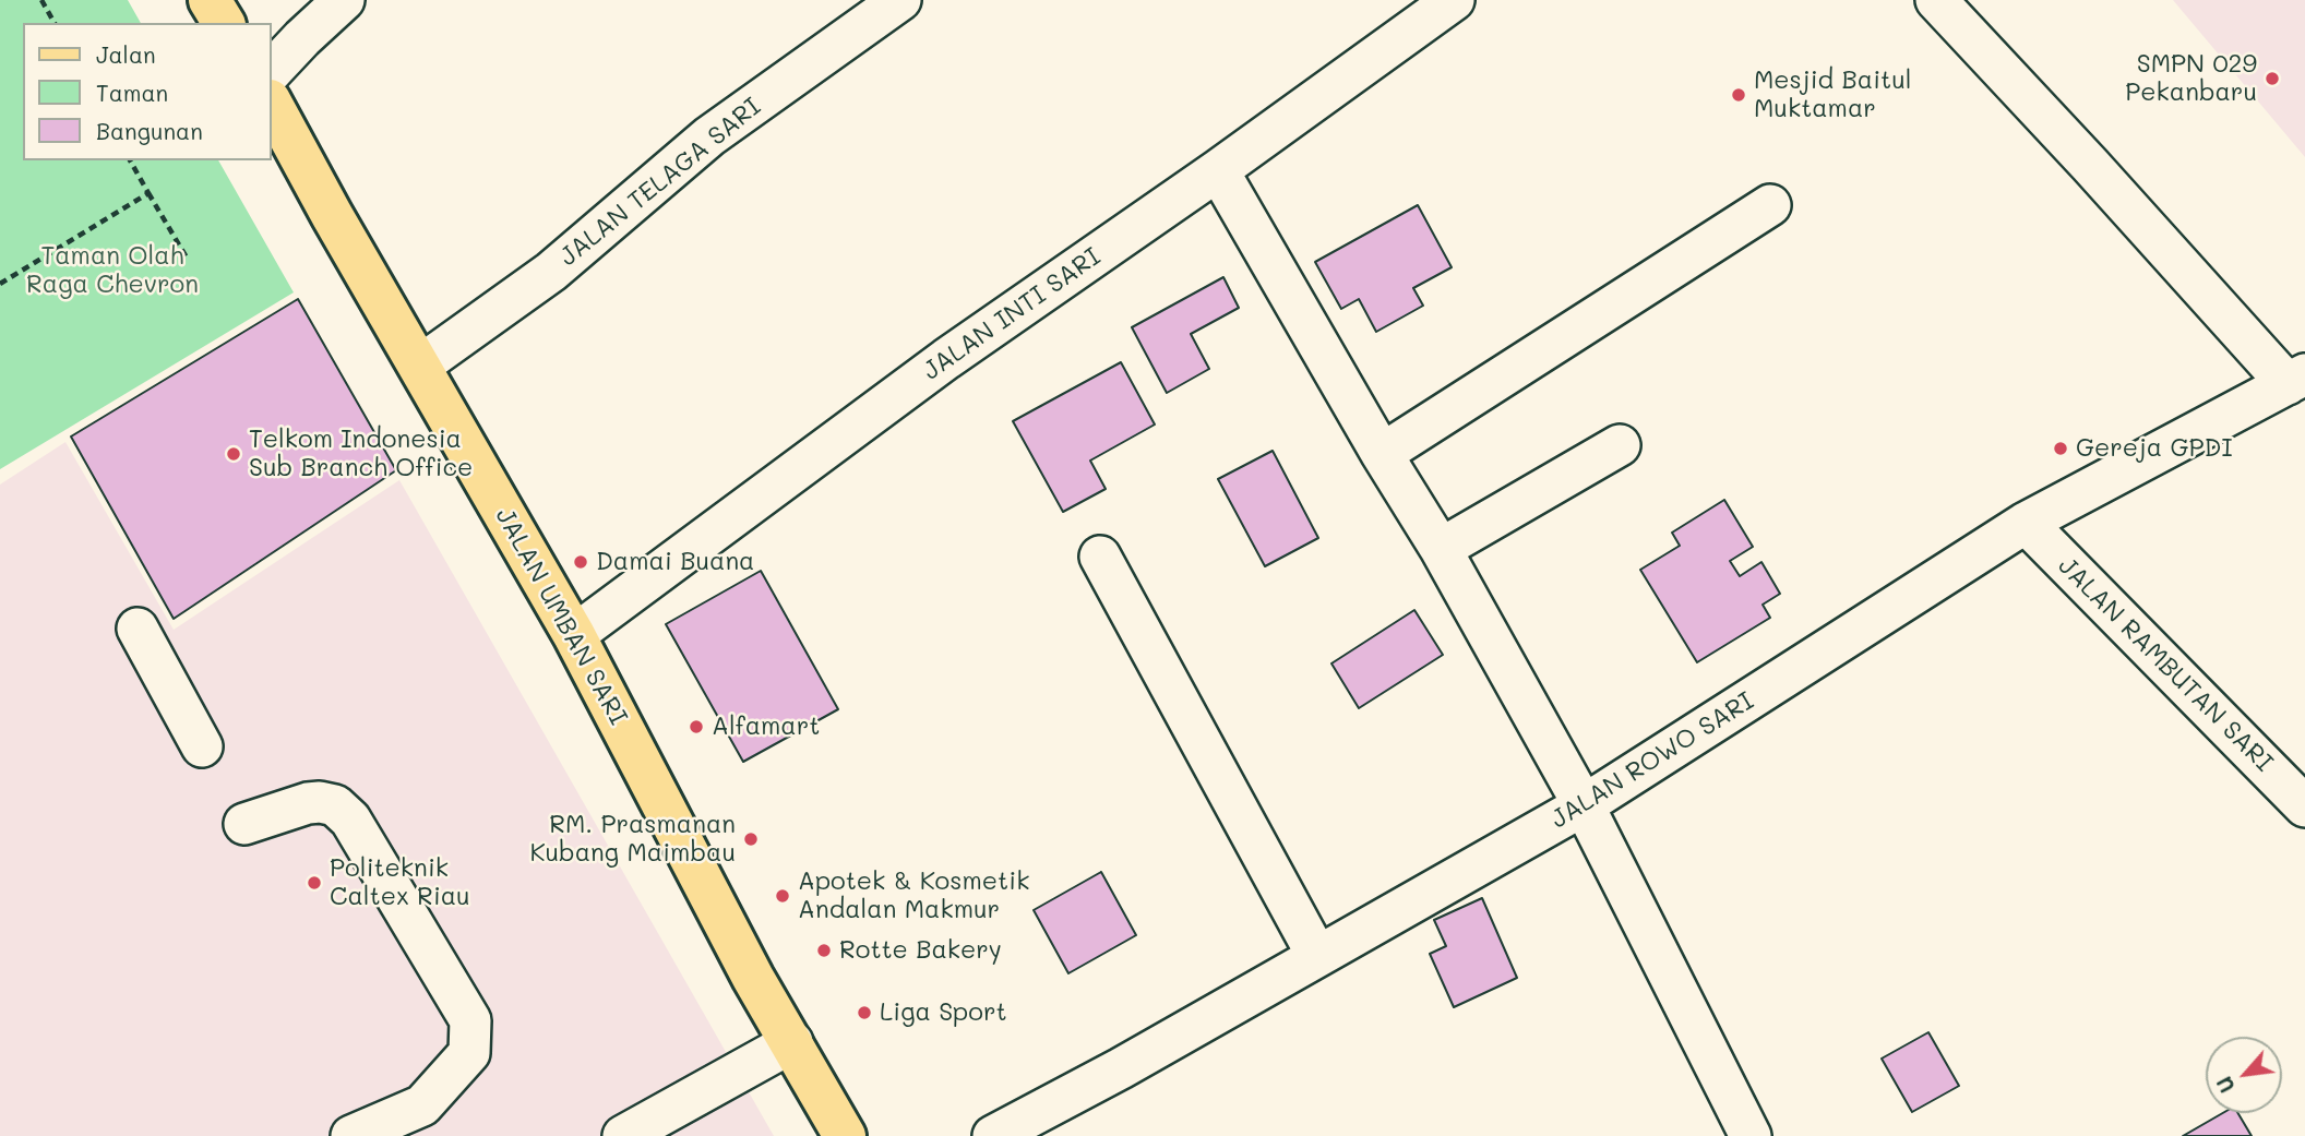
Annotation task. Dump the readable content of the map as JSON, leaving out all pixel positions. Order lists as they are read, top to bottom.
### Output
{
  "streets": {
    "main road": ["JALAN UMBAN SARI"],
    "street": [
      "JALAN TELAGA SARI",
      "JALAN INTI SARI",
      "JALAN RAMBUTAN SARI",
      "JALAN ROWO SARI"
    ]
  },
  "crossings": [
    ["JALAN TELAGA SARI", "JALAN UMBAN SARI"],
    ["JALAN INTI SARI", "JALAN UMBAN SARI"],
    ["JALAN RAMBUTAN SARI", "JALAN ROWO SARI"]
  ],
  "parks": ["Taman Olah Raga Chevron"],
  "places": [
    "SMPN 029 Pekanbaru",
    "Mesjid Baitul Muktamar",
    "Gereja GPDI",
    "Telkom Indonesia Sub Branch Office",
    "Damai Buana",
    "Alfamart",
    "RM. Prasmanan Kubang Maimbau",
    "Politeknik Caltex Riau",
    "Apotek & Kosmetik Andalan Makmur",
    "Rotte Bakery",
    "Liga Sport"
  ],
  "legend": ["Jalan", "Taman", "Bangunan"],
  "north": "bottom left"
}
